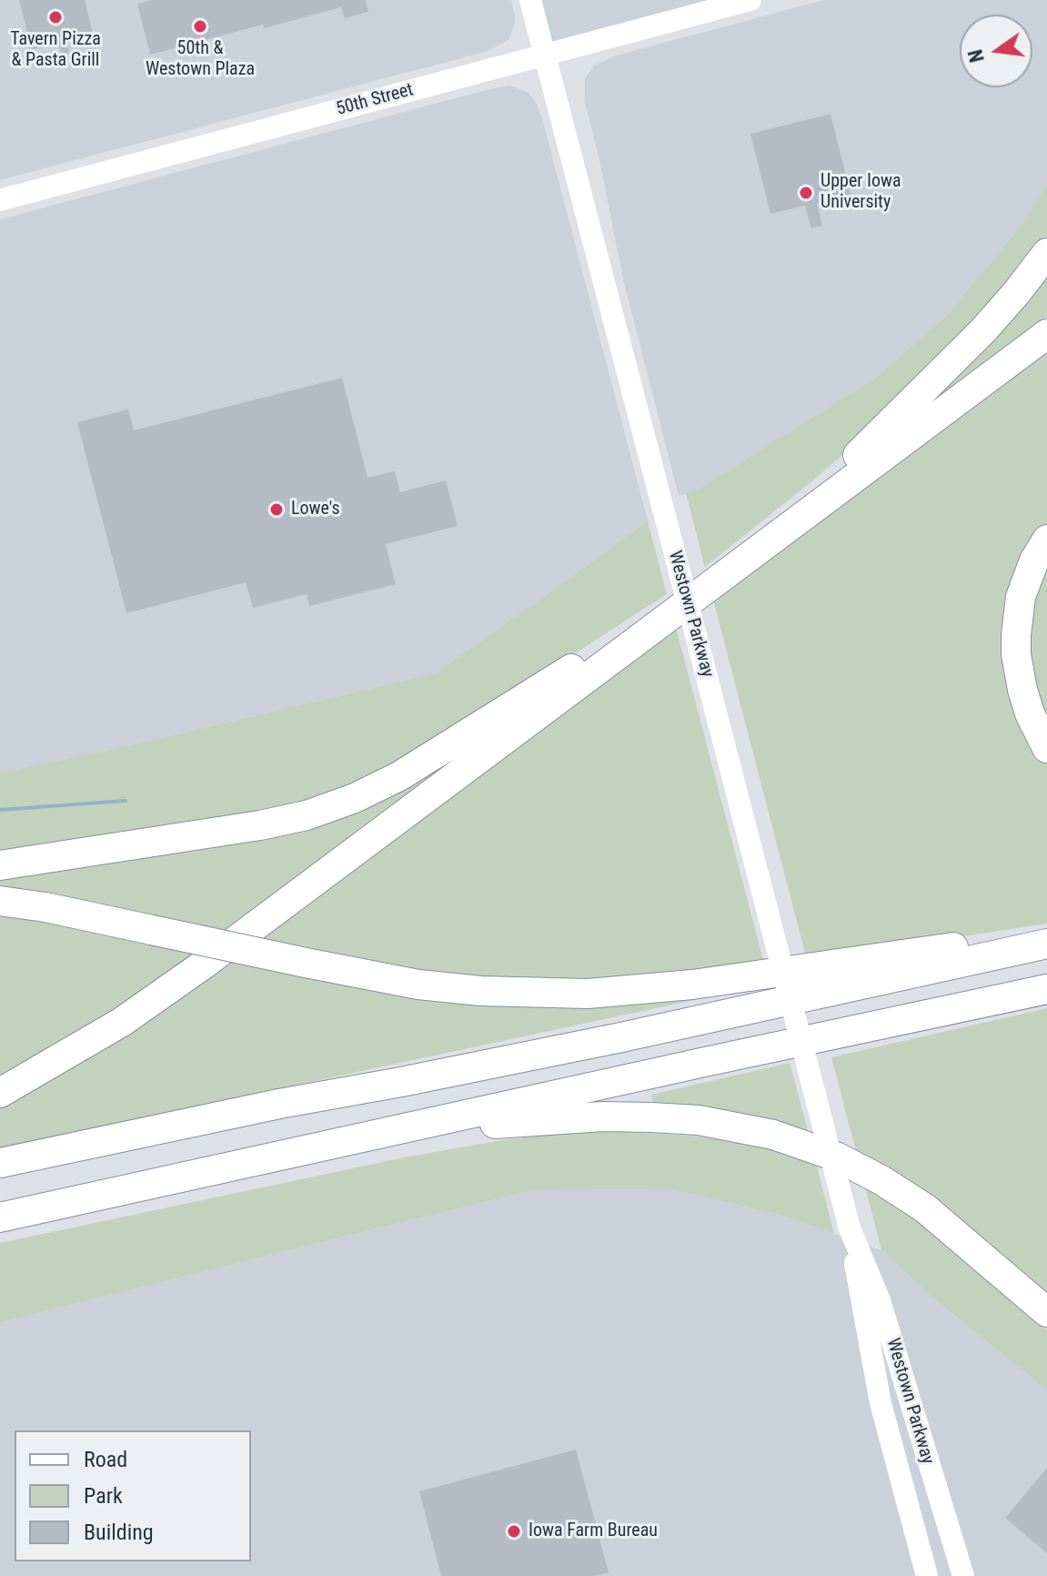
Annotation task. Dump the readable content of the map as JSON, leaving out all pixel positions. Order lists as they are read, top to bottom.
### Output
{
  "streets": {
    "street": ["50th Street", "Westown Parkway"]
  },
  "crossings": [
    ["50th Street", "Westown Parkway"]
  ],
  "places": [
    "Tavern Pizza & Pasta Grill",
    "50th & Westown Plaza",
    "Upper Iowa University",
    "Lowe's",
    "Iowa Farm Bureau"
  ],
  "legend": ["Road", "Park", "Building"],
  "north": "left"
}
